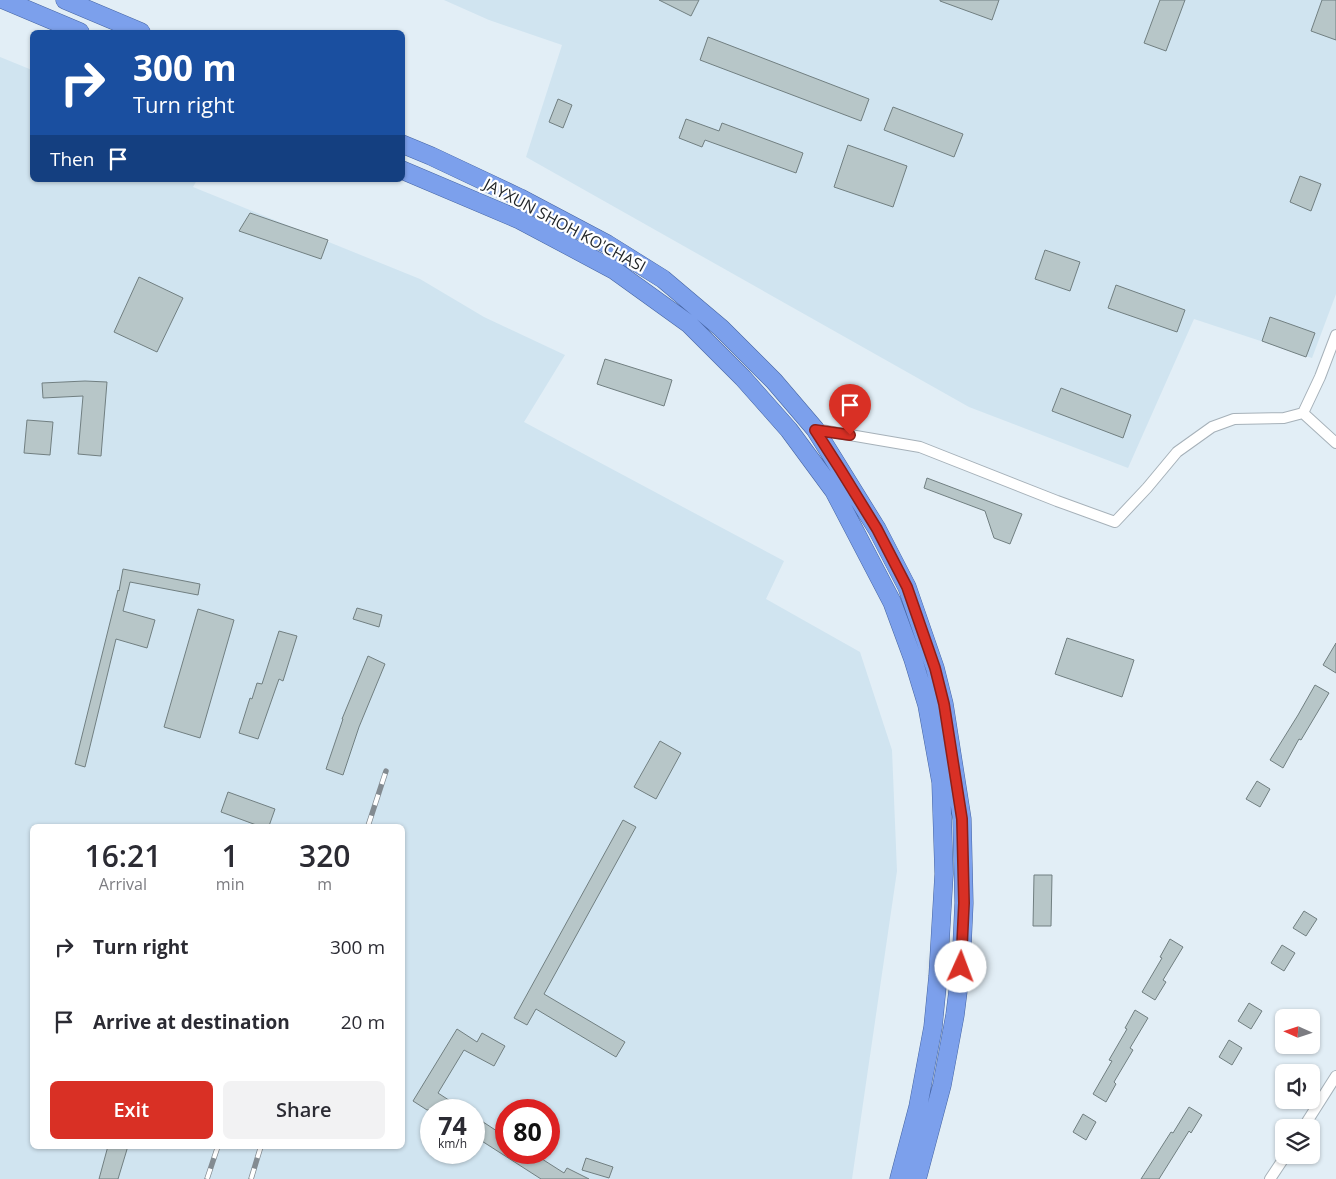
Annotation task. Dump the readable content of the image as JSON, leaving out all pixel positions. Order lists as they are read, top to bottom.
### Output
{
  "streets": {
    "highway": ["JAYXUN SHOH KO'CHASI"]
  },
  "north": "left",
  "page": {
    "turn": ["300 m", "Turn right"],
    "then": "Then",
    "eta": [
      "16:21",
      "Arrival",
      "1",
      "min",
      "320",
      "m"
    ],
    "list": [
      {
        "name": "Turn right",
        "value": "300 m"
      },
      {
        "name": "Arrive at destination",
        "value": "20 m"
      }
    ],
    "buttons": ["Exit", "Share"],
    "speed": "74 km/h",
    "limit": "80"
  }
}
